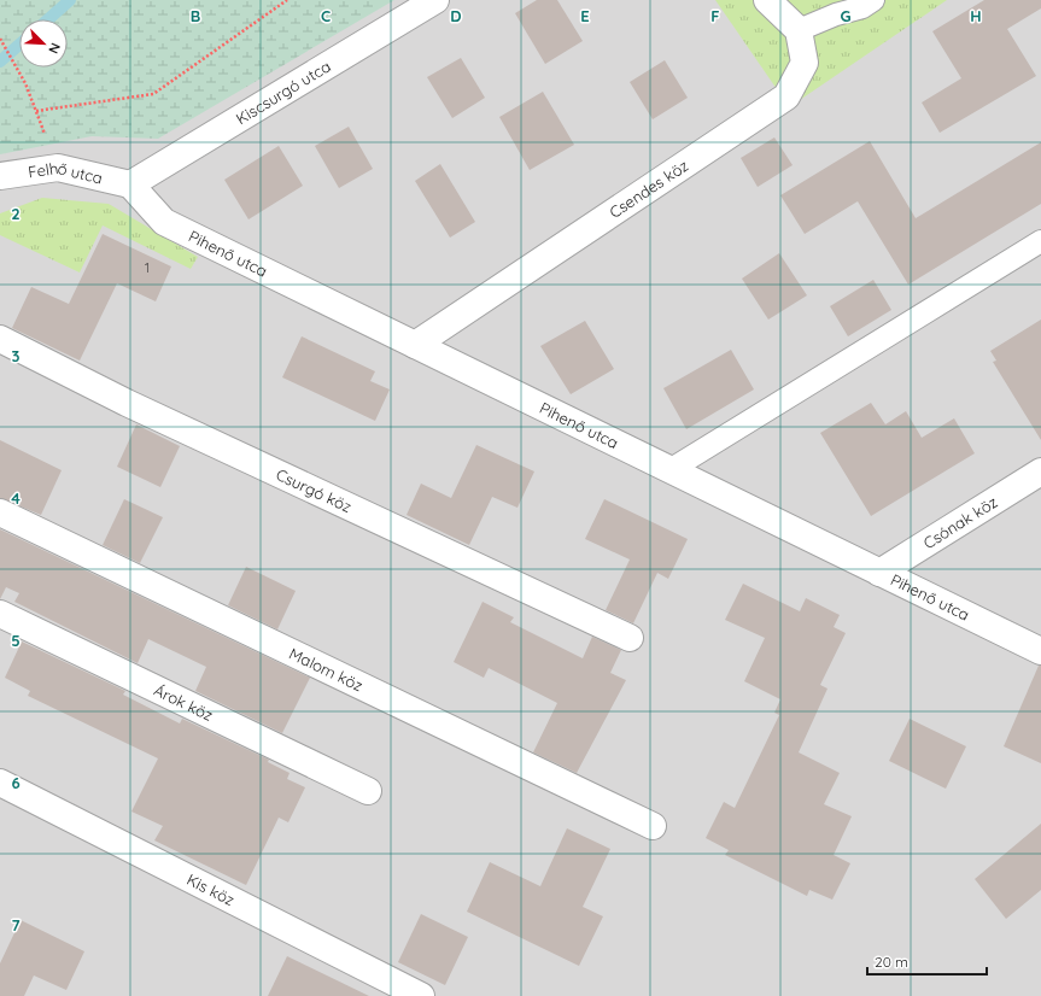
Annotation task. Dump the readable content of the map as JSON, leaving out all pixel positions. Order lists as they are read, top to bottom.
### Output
{
  "streets": {
    "street": [
      "Kiscsurgó utca",
      "Felhő utca",
      "Csendes köz",
      "Pihenő utca",
      "Csurgó köz",
      "Csónak köz",
      "Malom köz",
      "Árok köz",
      "Kis köz"
    ]
  },
  "crossings": [
    ["Kiscsurgó utca", "Felhő utca"],
    ["Kiscsurgó utca", "Pihenő utca"],
    ["Felhő utca", "Pihenő utca"],
    ["Csendes köz", "Pihenő utca"],
    ["Pihenő utca", "Csónak köz"]
  ],
  "house_numbers": ["1"],
  "scale_bar": "20 m",
  "north": "bottom right",
  "grid": {
    "columns": [
      "B",
      "C",
      "D",
      "E",
      "F",
      "G",
      "H"
    ],
    "rows": [
      "2",
      "3",
      "4",
      "5",
      "6",
      "7"
    ]
  }
}
